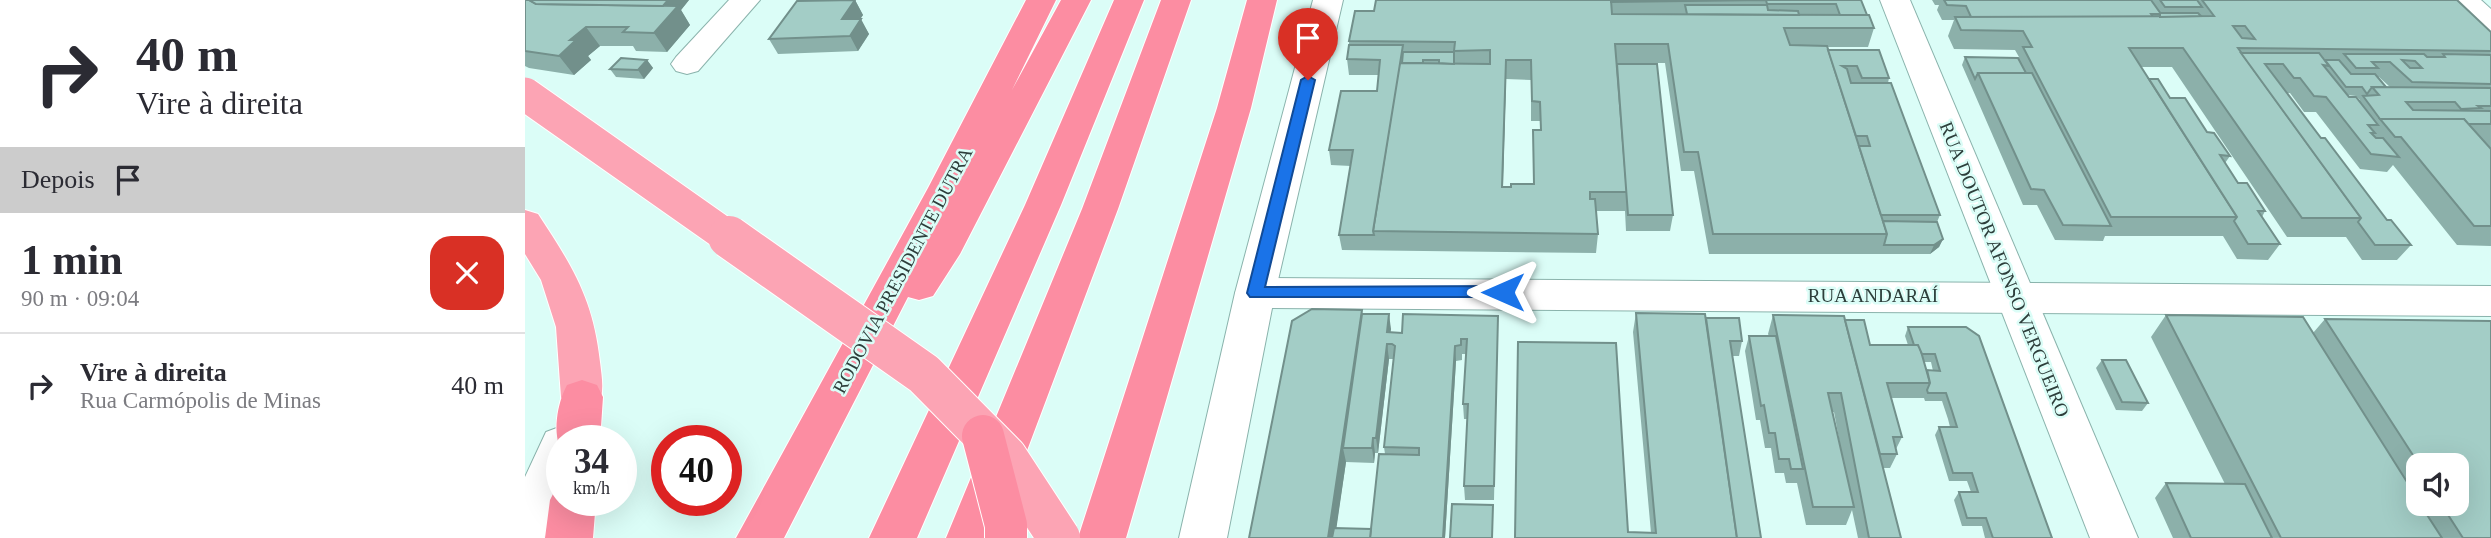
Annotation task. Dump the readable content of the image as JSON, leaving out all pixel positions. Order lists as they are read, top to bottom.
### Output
{
  "streets": {
    "highway": ["RODOVIA PRESIDENTE DUTRA"],
    "street": ["RUA DOUTOR AFONSO VERGUEIRO", "RUA ANDARAÍ"]
  },
  "crossings": [
    ["RUA DOUTOR AFONSO VERGUEIRO", "RUA ANDARAÍ"]
  ],
  "page": {
    "turn": ["40 m", "Vire à direita"],
    "then": "Depois",
    "heading": ["1 min", "90 m · 09:04"],
    "list": [
      {
        "name": "Vire à direita",
        "note": "Rua Carmópolis de Minas",
        "value": "40 m"
      }
    ],
    "speed": "34 km/h",
    "limit": "40"
  }
}
